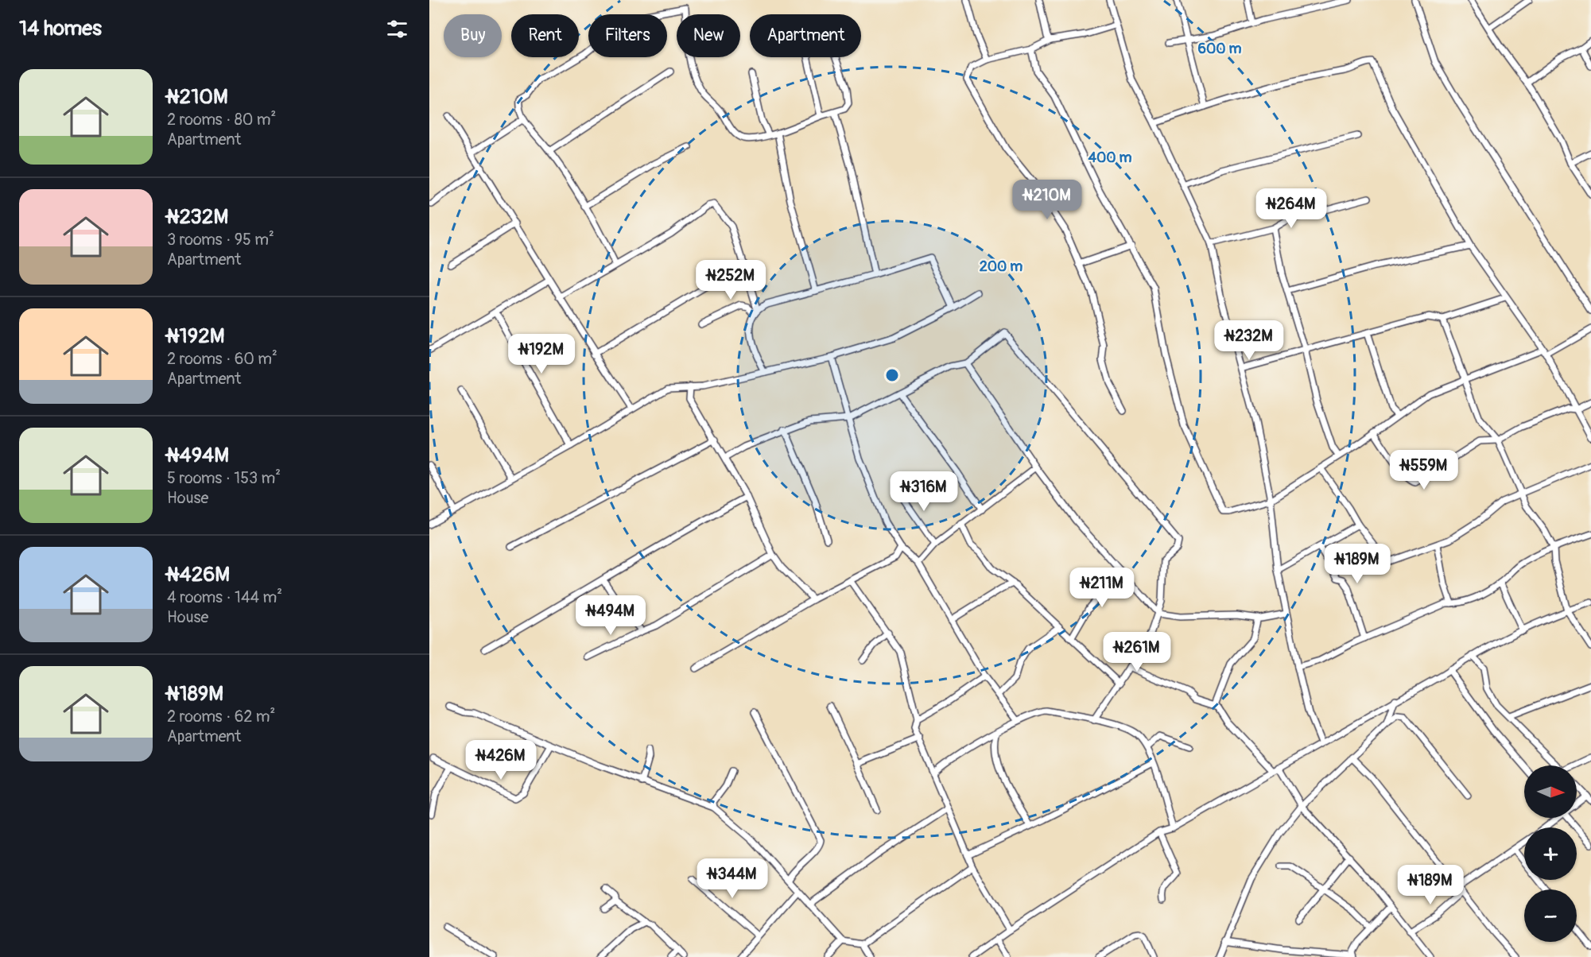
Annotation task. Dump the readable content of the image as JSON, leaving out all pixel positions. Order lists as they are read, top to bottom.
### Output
{
  "north": "right",
  "page": {
    "heading": "14 homes",
    "chip": [
      "Buy",
      "Rent",
      "Filters",
      "New",
      "Apartment"
    ],
    "list": [
      {
        "name": "₦210M",
        "note": "2 rooms · 80 m² · Apartment"
      },
      {
        "name": "₦232M",
        "note": "3 rooms · 95 m² · Apartment"
      },
      {
        "name": "₦192M",
        "note": "2 rooms · 60 m² · Apartment"
      },
      {
        "name": "₦494M",
        "note": "5 rooms · 153 m² · House"
      },
      {
        "name": "₦426M",
        "note": "4 rooms · 144 m² · House"
      },
      {
        "name": "₦189M",
        "note": "2 rooms · 62 m² · Apartment"
      }
    ],
    "price": [
      "₦210M",
      "₦264M",
      "₦252M",
      "₦232M",
      "₦192M",
      "₦559M",
      "₦316M",
      "₦189M",
      "₦211M",
      "₦494M",
      "₦261M",
      "₦426M",
      "₦344M",
      "₦189M"
    ],
    "map_buttons": ["+", "−"]
  },
  "rings": ["600 m", "400 m", "200 m"]
}
